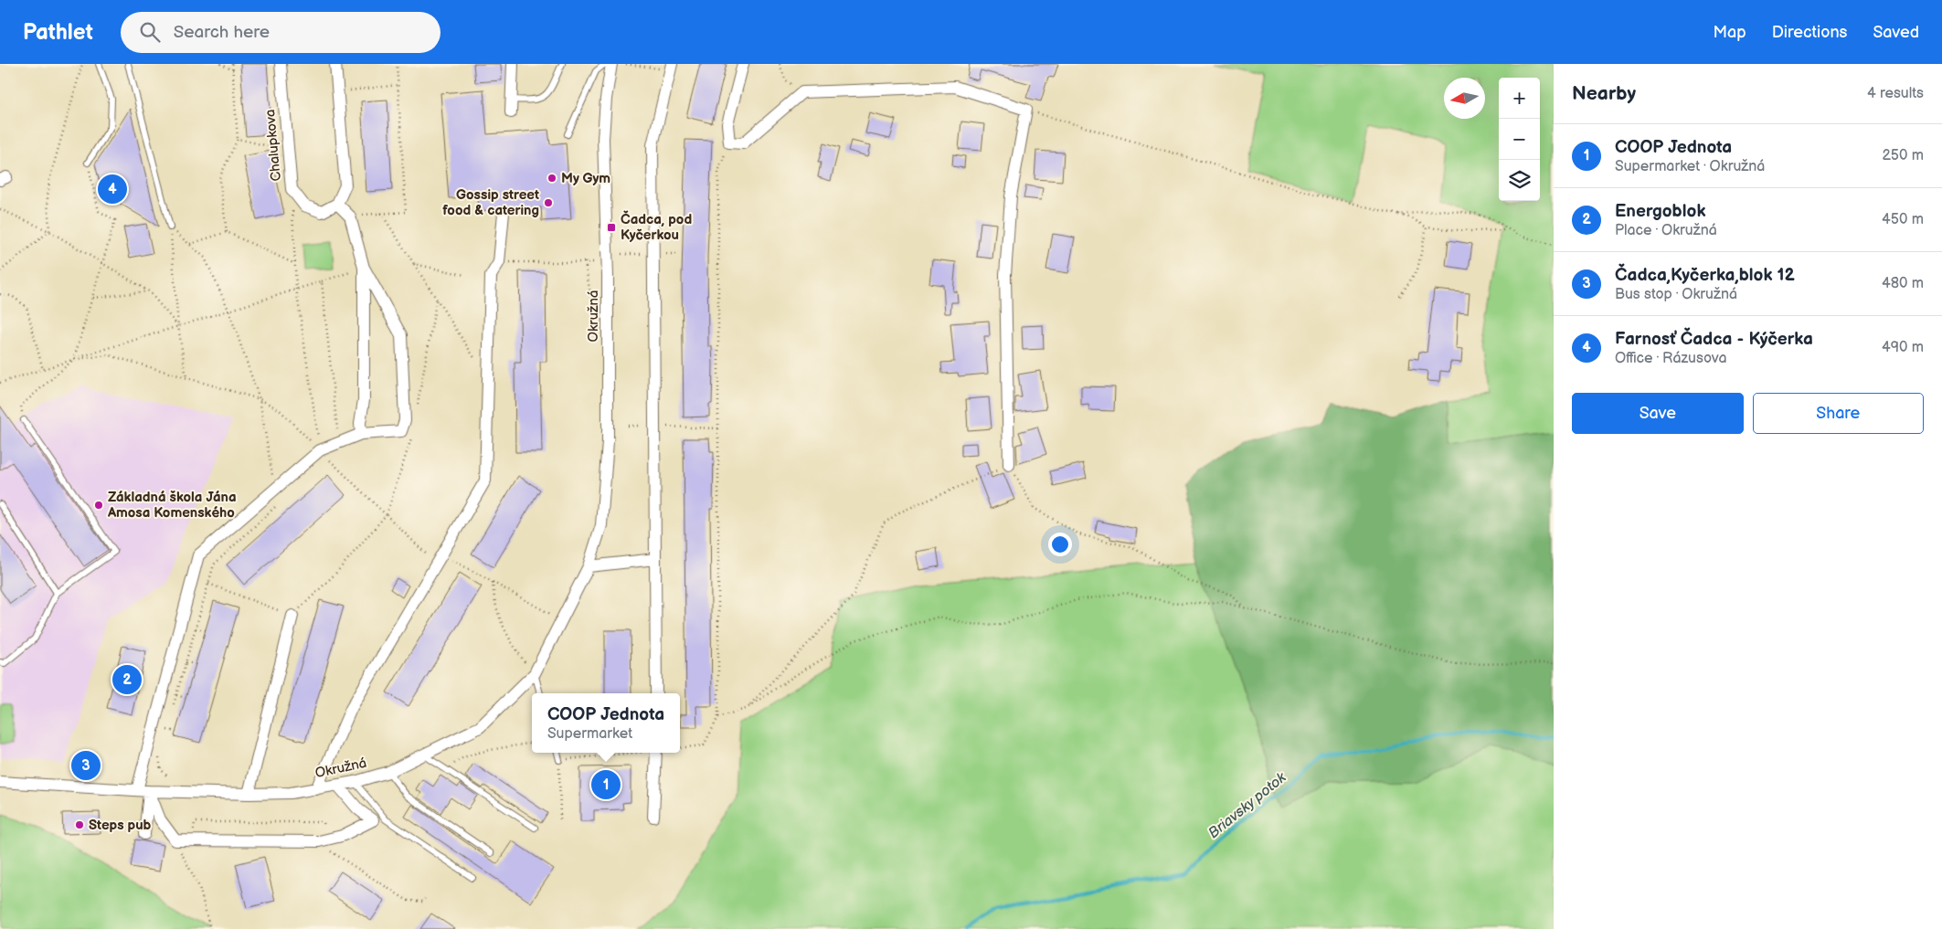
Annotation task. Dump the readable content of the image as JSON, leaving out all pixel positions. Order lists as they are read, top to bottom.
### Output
{
  "streets": {
    "street": ["Chalupkova", "Okružná"]
  },
  "water": ["Briavsky potok"],
  "places": {
    "other": [
      "My Gym",
      "Gossip street food & catering",
      "Základná škola Jána Amosa Komenského",
      "Steps pub"
    ],
    "transit": ["Čadca, pod Kyčerkou"]
  },
  "north": "left",
  "page": {
    "header": "Pathlet",
    "search": "Search here",
    "nav": ["Map", "Directions", "Saved"],
    "heading": ["Nearby", "4 results"],
    "map_buttons": ["+", "−"],
    "list": [
      {
        "mark": "1",
        "name": "COOP Jednota",
        "note": "Supermarket · Okružná",
        "value": "250 m"
      },
      {
        "mark": "2",
        "name": "Energoblok",
        "note": "Place · Okružná",
        "value": "450 m"
      },
      {
        "mark": "3",
        "name": "Čadca,Kyčerka,blok 12",
        "note": "Bus stop · Okružná",
        "value": "480 m"
      },
      {
        "mark": "4",
        "name": "Farnosť Čadca - Kýčerka",
        "note": "Office · Rázusova",
        "value": "490 m"
      }
    ],
    "pins": [
      "4",
      "2",
      "3",
      "1"
    ],
    "buttons": ["Save", "Share"],
    "popup": ["COOP Jednota", "Supermarket"]
  }
}
